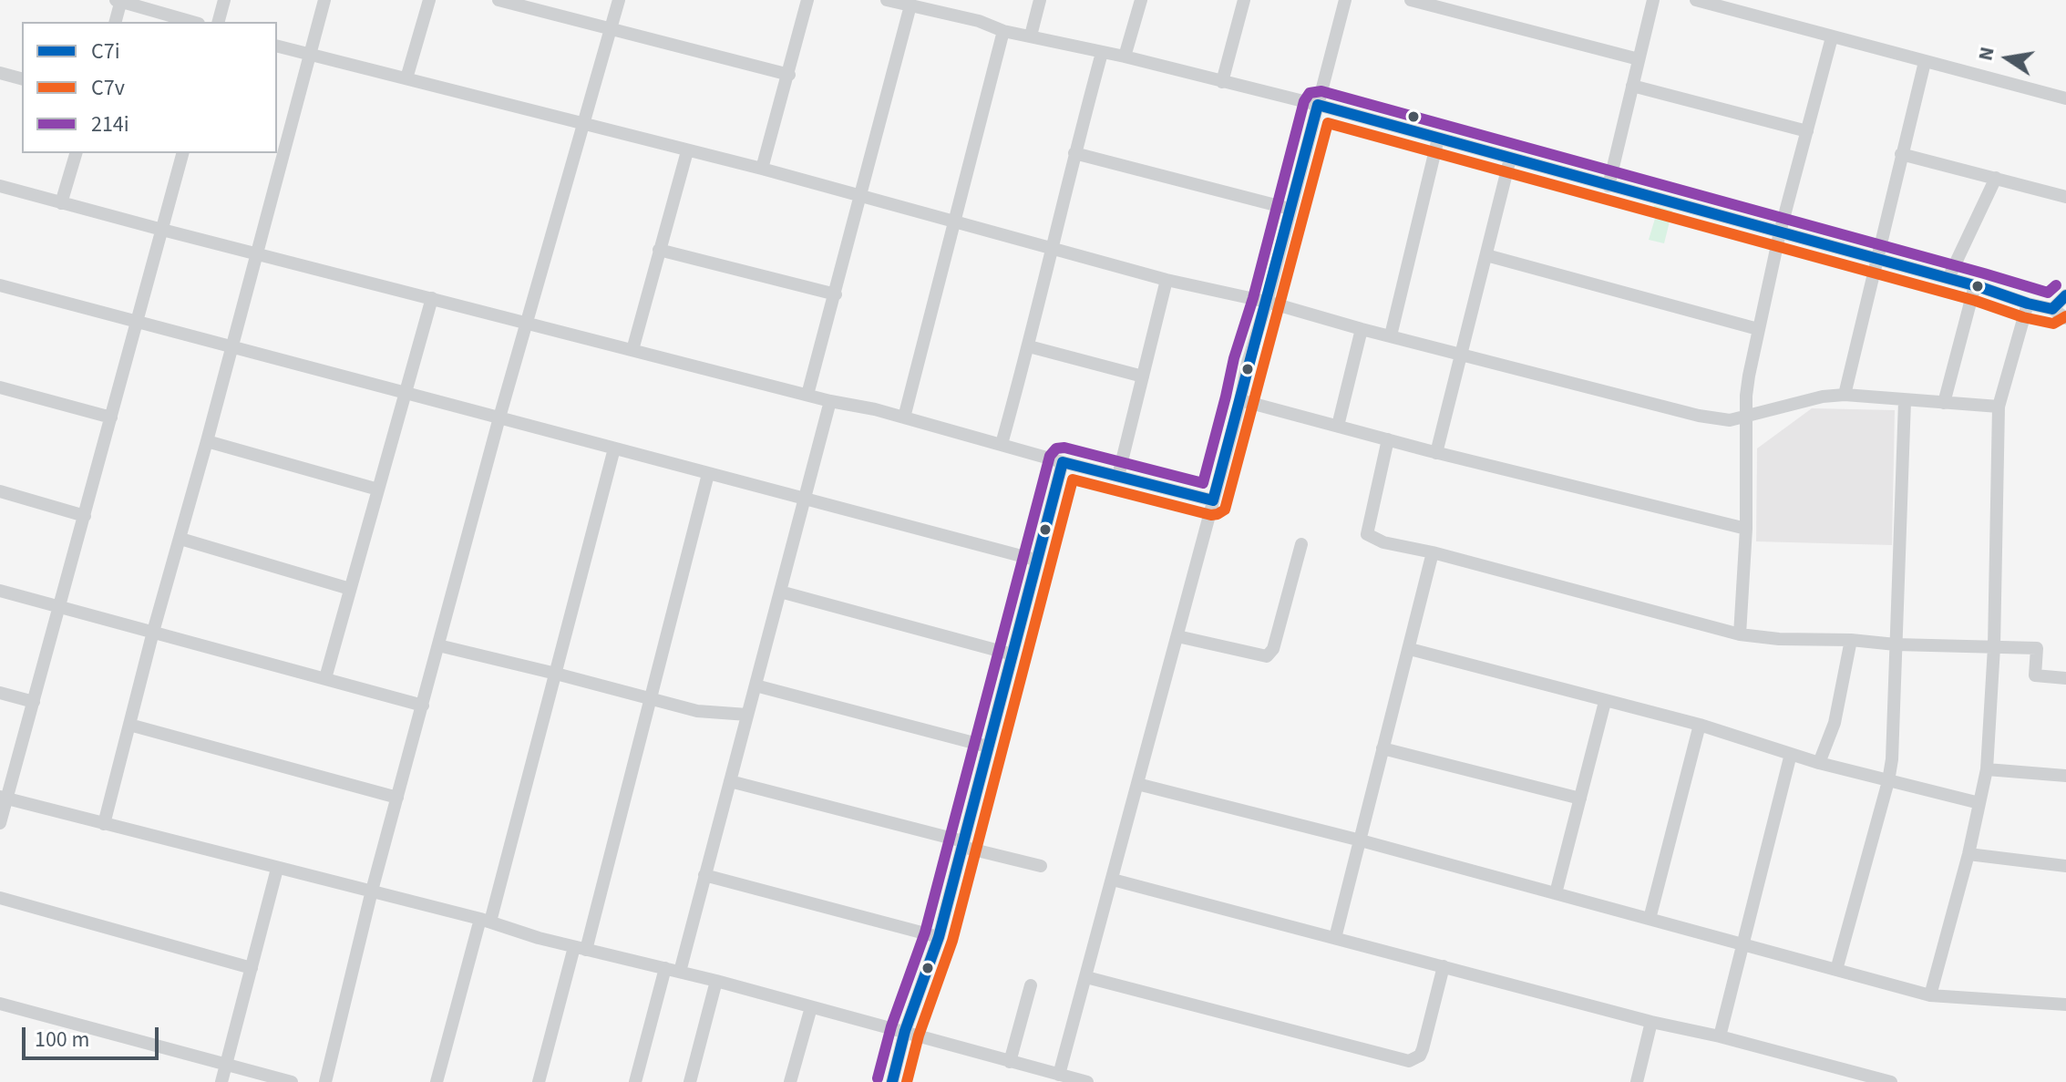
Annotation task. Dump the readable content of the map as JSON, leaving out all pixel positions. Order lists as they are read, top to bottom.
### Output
{
  "lines": ["transit line 214i", "transit line C7i", "transit line C7v"],
  "legend": ["C7i", "C7v", "214i"],
  "scale_bar": "100 m",
  "north": "left"
}
